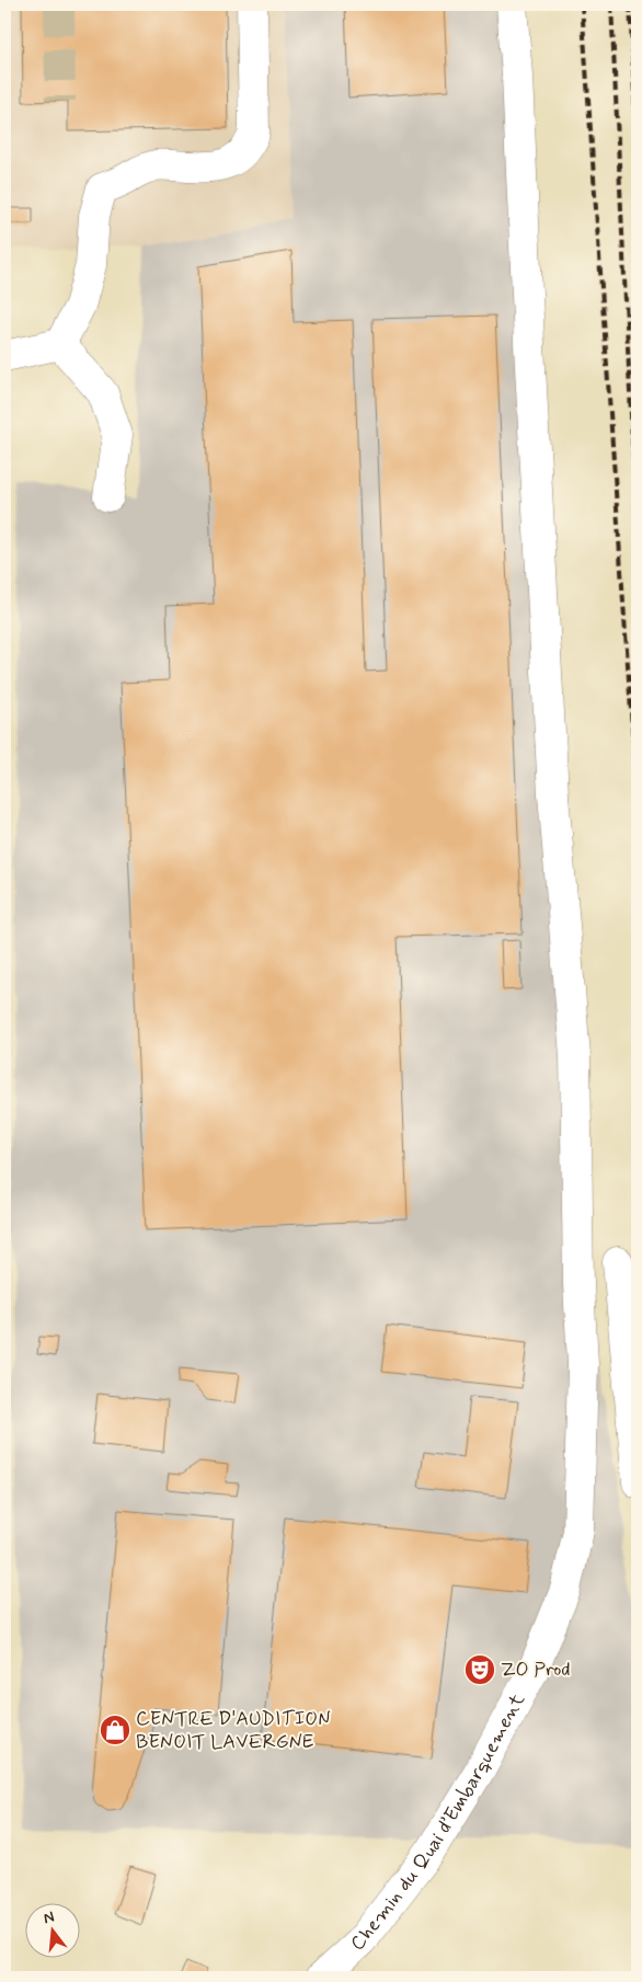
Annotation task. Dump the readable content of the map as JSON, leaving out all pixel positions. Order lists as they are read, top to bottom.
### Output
{
  "streets": {
    "street": ["Chemin du Quai d’Embarquement"]
  },
  "places": {
    "theatre": ["ZO Prod"],
    "shop": ["CENTRE D'AUDITION BENOIT LAVERGNE"]
  },
  "north": "top"
}
